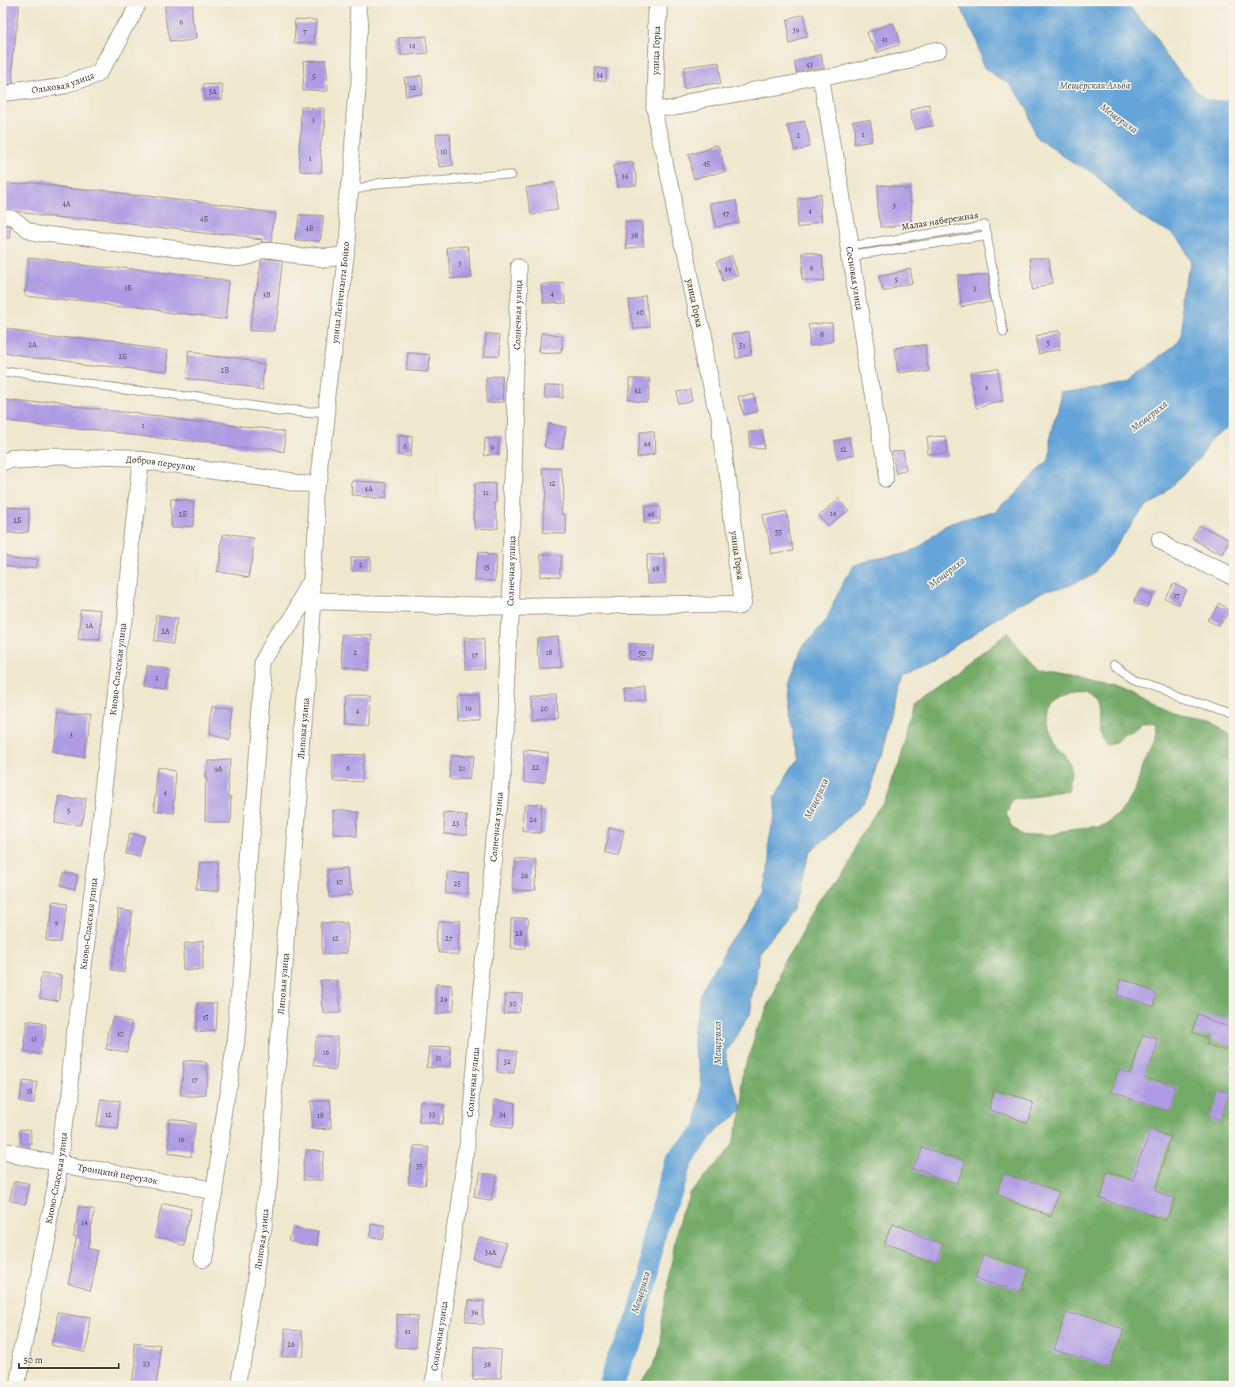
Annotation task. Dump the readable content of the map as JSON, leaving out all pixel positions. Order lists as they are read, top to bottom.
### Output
{
  "streets": {
    "street": [
      "улица Горка",
      "Ольховая улица",
      "Сосновая улица",
      "улица Лейтенанта Бойко",
      "Солнечная улица",
      "Добров переулок",
      "Киово-Спасская улица",
      "Липовая улица",
      "Троицкий переулок"
    ]
  },
  "crossings": [
    ["улица Горка", "Солнечная улица"],
    ["улица Лейтенанта Бойко", "Добров переулок"],
    ["улица Лейтенанта Бойко", "Липовая улица"],
    ["Добров переулок", "Киово-Спасская улица"],
    ["Киово-Спасская улица", "Троицкий переулок"]
  ],
  "water": ["Мещёрская Альба", "Мещериха"],
  "house_numbers": [
    "6",
    "39",
    "7",
    "41",
    "14",
    "43",
    "34",
    "5",
    "12",
    "5А",
    "3",
    "1",
    "2",
    "10",
    "1",
    "45",
    "36",
    "4А",
    "3",
    "4",
    "47",
    "4Б",
    "4В",
    "38",
    "3",
    "6",
    "49",
    "5",
    "3Б",
    "3",
    "4",
    "3В",
    "40",
    "8",
    "5",
    "2А",
    "51",
    "2Б",
    "2В",
    "4",
    "42",
    "1",
    "44",
    "6",
    "9",
    "12",
    "12",
    "4А",
    "11",
    "14",
    "2Б",
    "46",
    "2Б",
    "55",
    "2",
    "15",
    "48",
    "17",
    "1А",
    "2А",
    "2",
    "18",
    "50",
    "17",
    "2",
    "19",
    "20",
    "4",
    "3",
    "22",
    "6",
    "21",
    "9А",
    "4",
    "5",
    "24",
    "23",
    "26",
    "10",
    "25",
    "9",
    "28",
    "12",
    "27",
    "29",
    "30",
    "15",
    "10",
    "13",
    "16",
    "31",
    "32",
    "17",
    "15",
    "12",
    "33",
    "34",
    "18",
    "19",
    "35",
    "14",
    "34А",
    "36",
    "41",
    "26",
    "23",
    "38"
  ],
  "scale_bar": "50 m"
}
